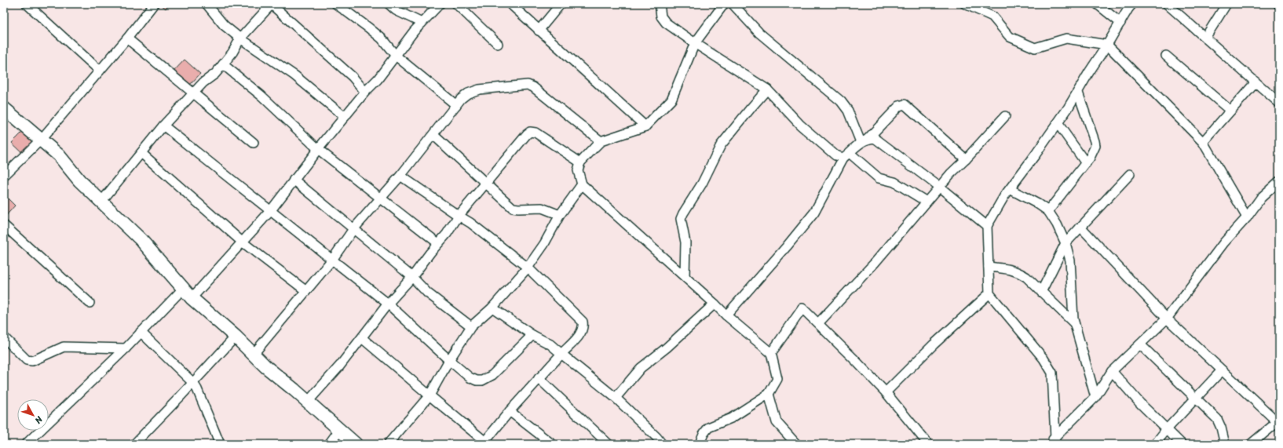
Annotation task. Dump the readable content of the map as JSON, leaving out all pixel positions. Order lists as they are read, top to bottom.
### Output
{
  "north": "bottom right"
}
